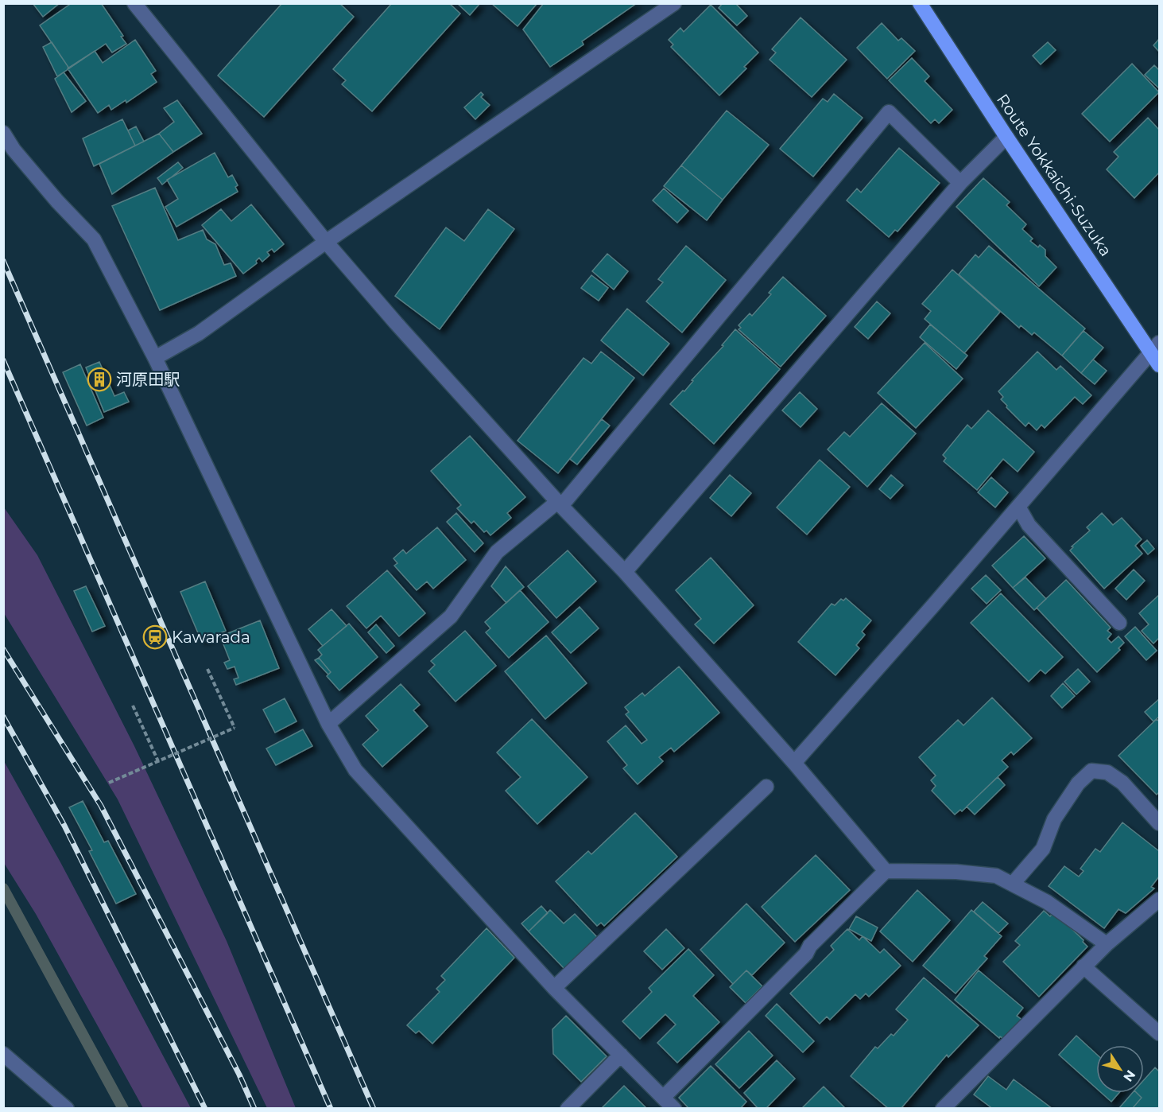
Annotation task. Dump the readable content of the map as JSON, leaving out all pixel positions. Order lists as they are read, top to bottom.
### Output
{
  "streets": {
    "main road": ["Route Yokkaichi-Suzuka"]
  },
  "places": {
    "building": ["河原田駅"],
    "station": ["Kawarada"]
  },
  "north": "bottom right"
}
